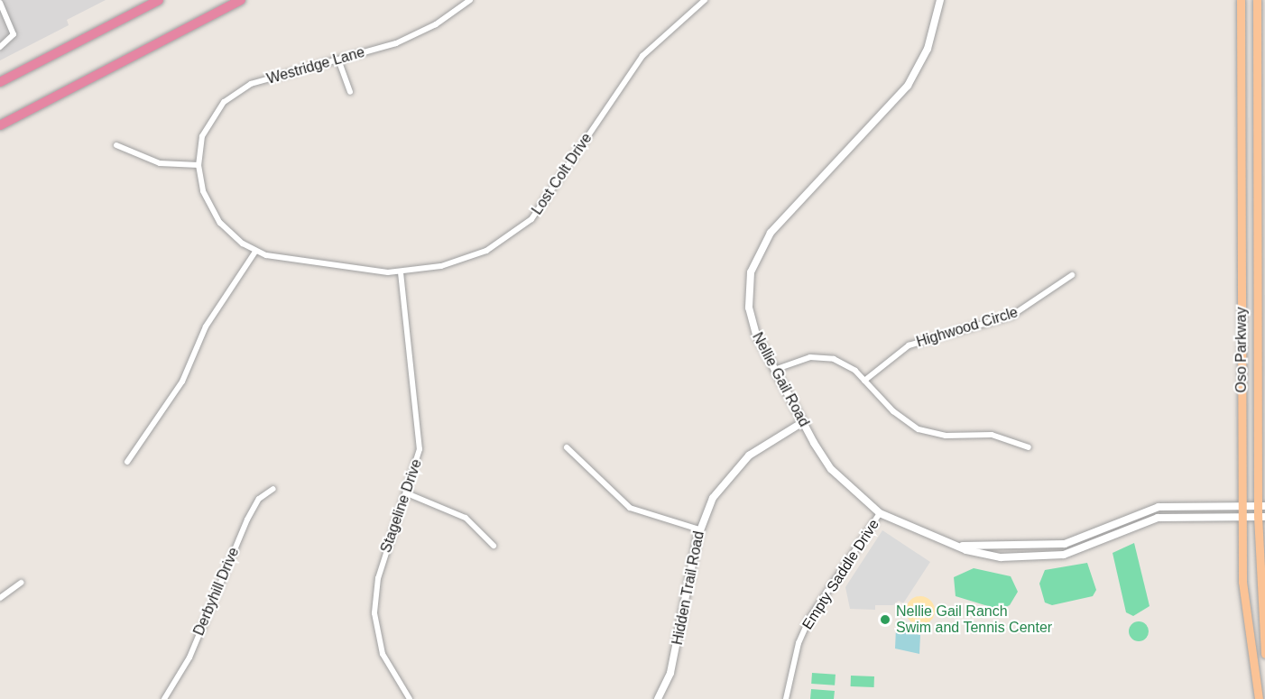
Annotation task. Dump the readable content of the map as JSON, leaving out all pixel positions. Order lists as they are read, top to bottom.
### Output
{
  "streets": {
    "main road": ["Oso Parkway"],
    "street": [
      "Westridge Lane",
      "Lost Colt Drive",
      "Highwood Circle",
      "Nellie Gail Road",
      "Stageline Drive",
      "Empty Saddle Drive",
      "Hidden Trail Road",
      "Derbyhill Drive"
    ]
  },
  "crossings": [
    ["Westridge Lane", "Lost Colt Drive"],
    ["Lost Colt Drive", "Stageline Drive"],
    ["Oso Parkway", "Nellie Gail Road"],
    ["Nellie Gail Road", "Empty Saddle Drive"],
    ["Nellie Gail Road", "Hidden Trail Road"]
  ],
  "places": ["Nellie Gail Ranch Swim and Tennis Center"]
}
